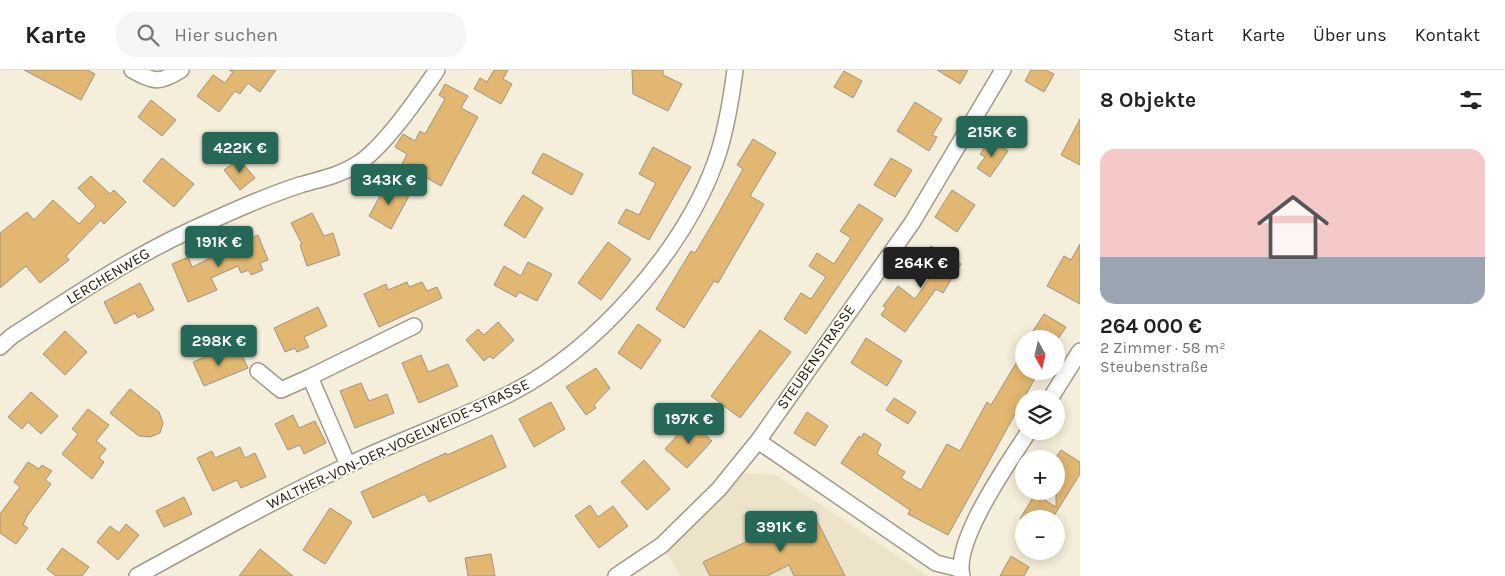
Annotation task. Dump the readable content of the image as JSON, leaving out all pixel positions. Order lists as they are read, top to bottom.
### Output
{
  "streets": {
    "street": ["LERCHENWEG", "STEUBENSTRASSE", "WALTHER-VON-DER-VOGELWEIDE-STRASSE"]
  },
  "north": "bottom",
  "page": {
    "header": "Karte",
    "search": "Hier suchen",
    "nav": [
      "Start",
      "Karte",
      "Über uns",
      "Kontakt"
    ],
    "heading": "8 Objekte",
    "price": [
      "215K €",
      "422K €",
      "343K €",
      "191K €",
      "264K €",
      "298K €",
      "197K €",
      "391K €"
    ],
    "list": [
      {
        "name": "264 000 €",
        "note": "2 Zimmer · 58 m² · Steubenstraße"
      }
    ],
    "map_buttons": ["+", "−"]
  }
}
